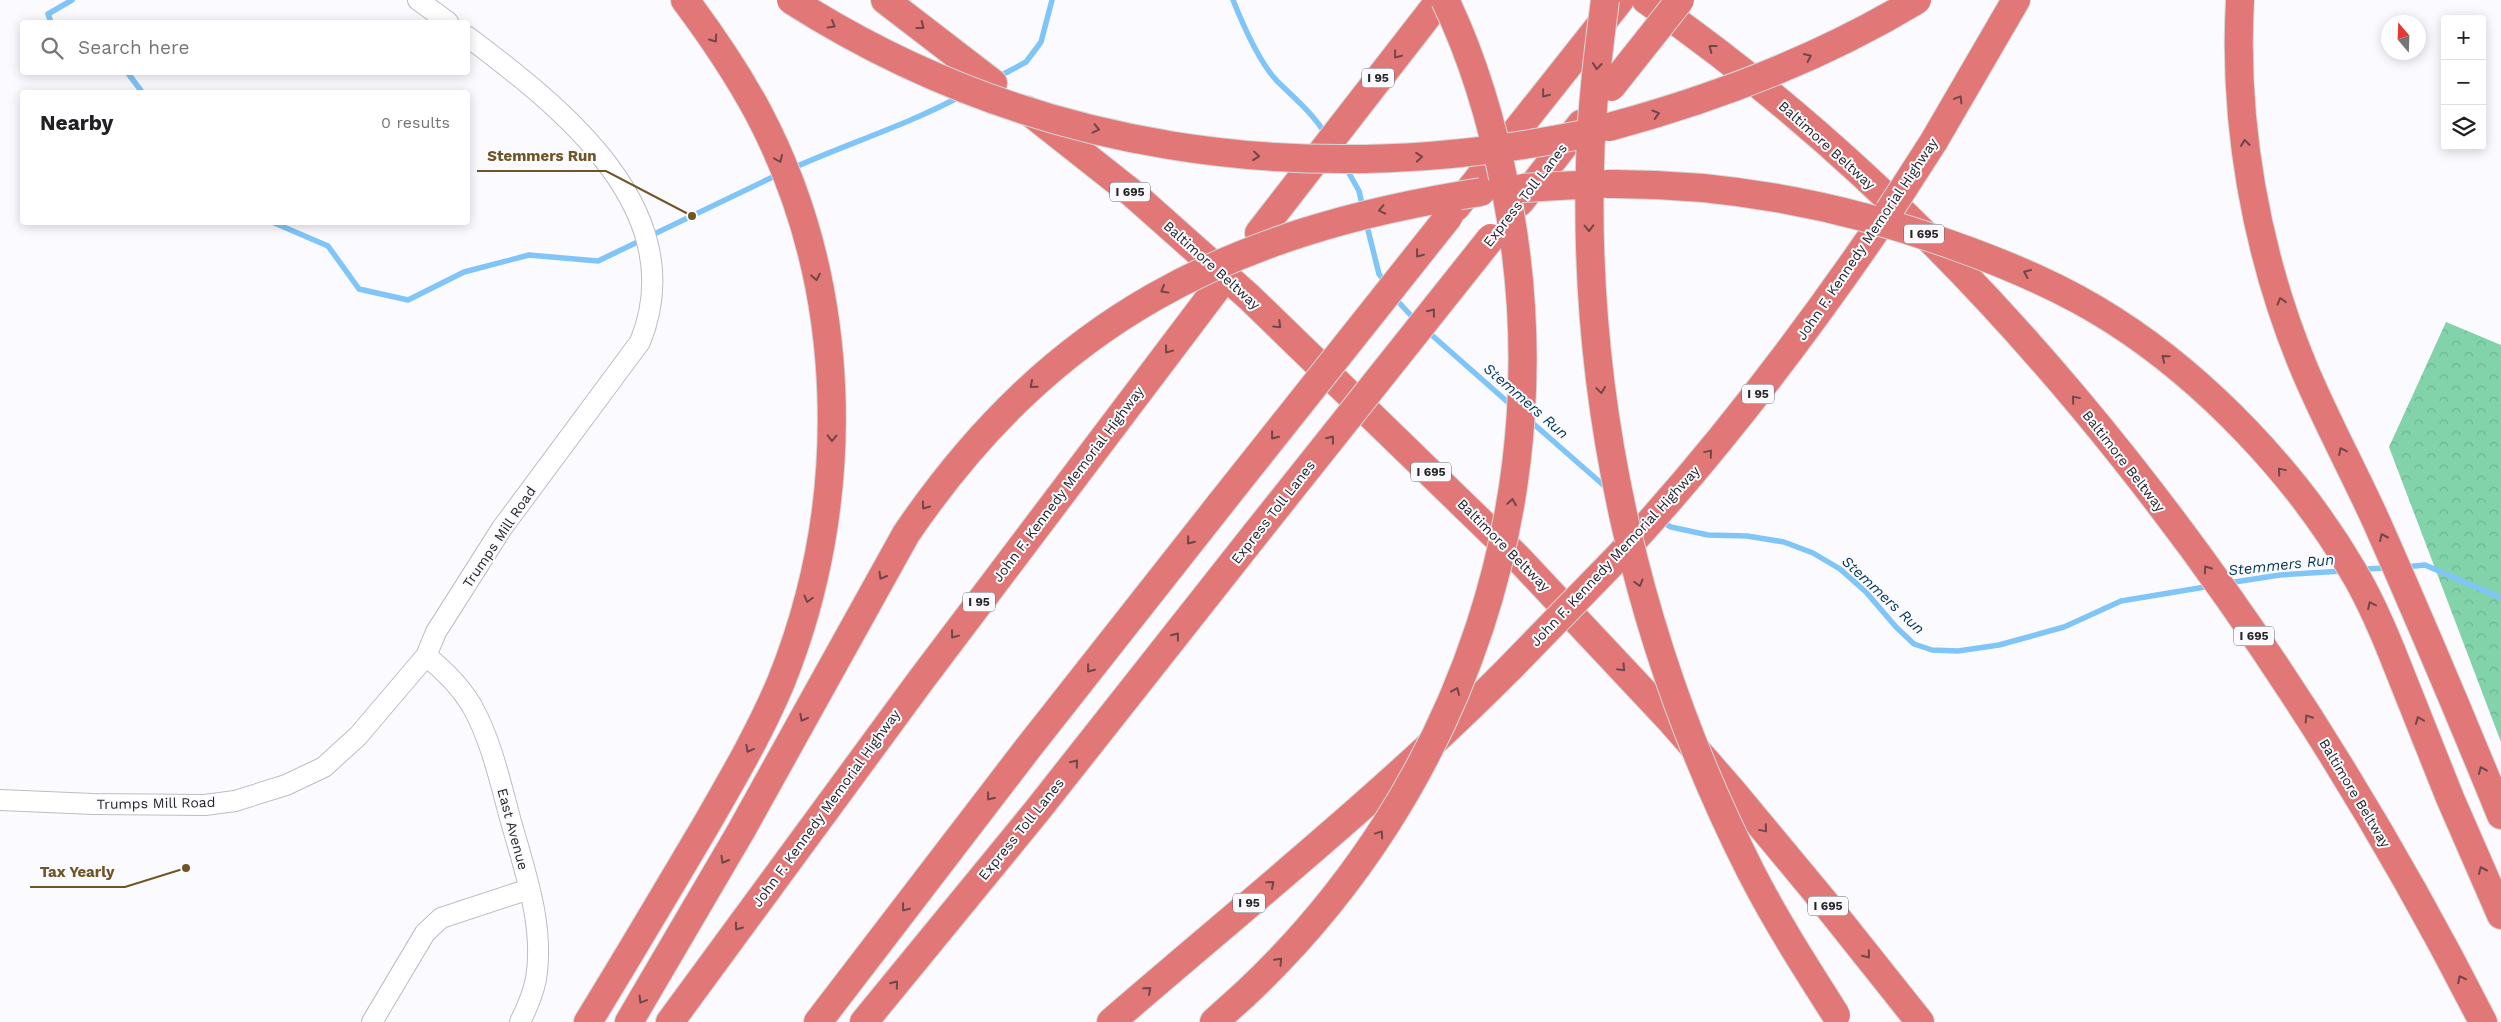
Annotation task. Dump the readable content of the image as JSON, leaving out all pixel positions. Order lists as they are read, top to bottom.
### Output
{
  "streets": {
    "highway": [
      "I 95",
      "Baltimore Beltway",
      "I 695",
      "Express Toll Lanes",
      "John F. Kennedy Memorial Highway"
    ],
    "street": ["Trumps Mill Road", "East Avenue"]
  },
  "crossings": [
    ["Trumps Mill Road", "East Avenue"]
  ],
  "water": ["Stemmers Run"],
  "places": ["Stemmers Run", "Tax Yearly"],
  "north": "top",
  "page": {
    "map_buttons": ["+", "−"],
    "search": "Search here",
    "heading": ["Nearby", "0 results"]
  }
}
